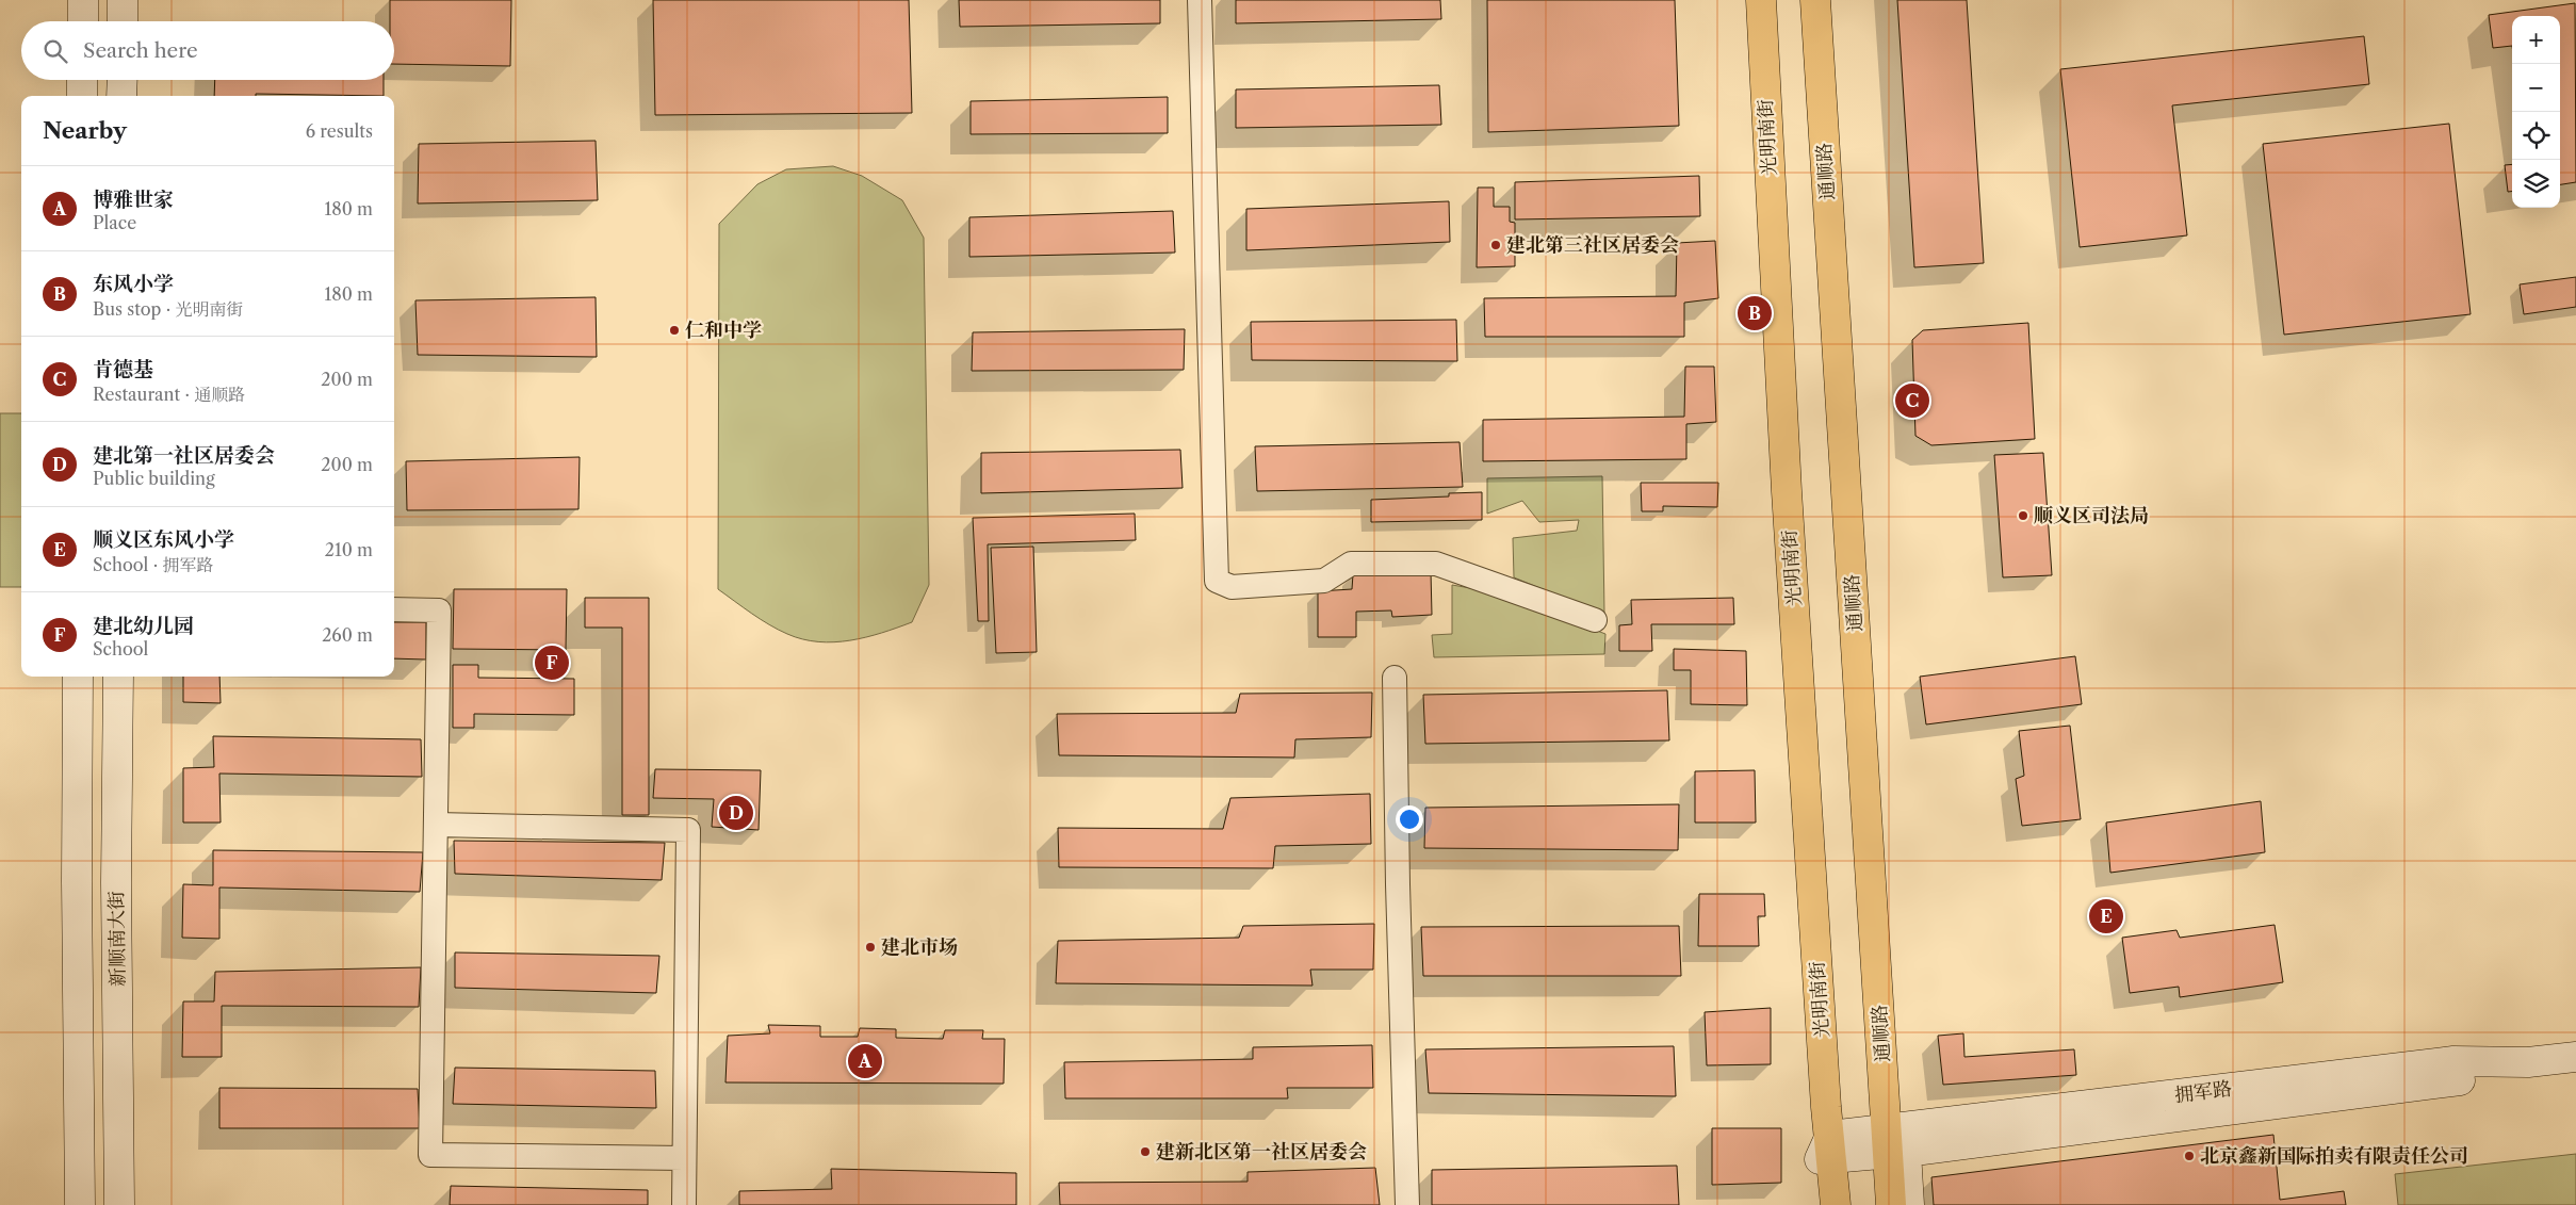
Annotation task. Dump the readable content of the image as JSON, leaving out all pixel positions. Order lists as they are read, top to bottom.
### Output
{
  "streets": {
    "main road": [
      "光明南街",
      "通顺路",
      "新顺南大街",
      "拥军路"
    ]
  },
  "crossings": [
    ["光明南街", "拥军路"],
    ["通顺路", "拥军路"]
  ],
  "places": [
    "建北第三社区居委会",
    "仁和中学",
    "顺义区司法局",
    "建北市场",
    "建新北区第一社区居委会",
    "北京鑫新国际拍卖有限责任公司"
  ],
  "page": {
    "map_buttons": ["+", "−"],
    "search": "Search here",
    "heading": ["Nearby", "6 results"],
    "list": [
      {
        "mark": "A",
        "name": "博雅世家",
        "note": "Place",
        "value": "180 m"
      },
      {
        "mark": "B",
        "name": "东风小学",
        "note": "Bus stop · 光明南街",
        "value": "180 m"
      },
      {
        "mark": "C",
        "name": "肯德基",
        "note": "Restaurant · 通顺路",
        "value": "200 m"
      },
      {
        "mark": "D",
        "name": "建北第一社区居委会",
        "note": "Public building",
        "value": "200 m"
      },
      {
        "mark": "E",
        "name": "顺义区东风小学",
        "note": "School · 拥军路",
        "value": "210 m"
      },
      {
        "mark": "F",
        "name": "建北幼儿园",
        "note": "School",
        "value": "260 m"
      }
    ],
    "pins": [
      "B",
      "C",
      "F",
      "D",
      "E",
      "A"
    ]
  }
}
